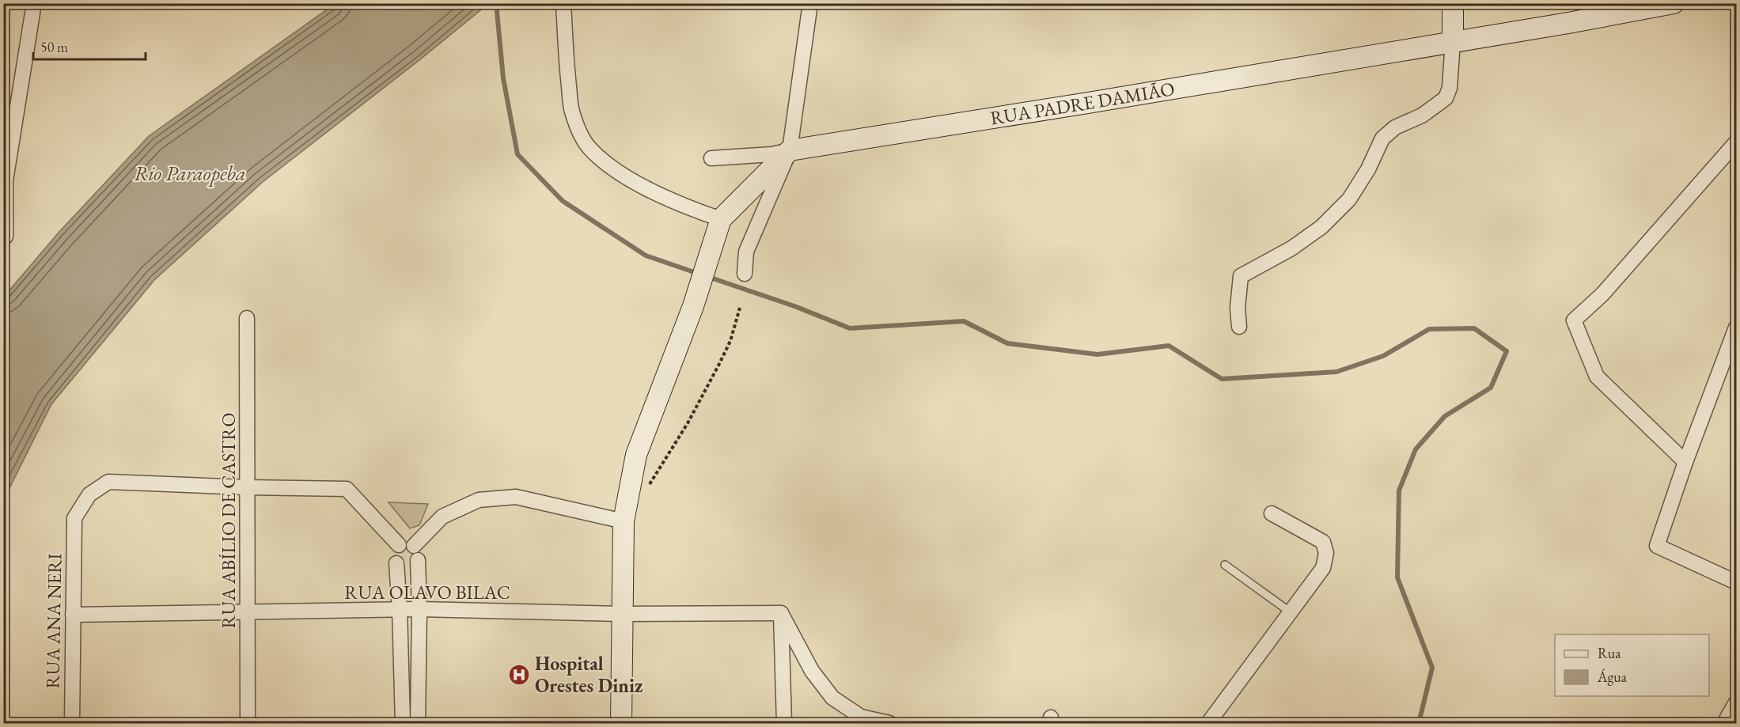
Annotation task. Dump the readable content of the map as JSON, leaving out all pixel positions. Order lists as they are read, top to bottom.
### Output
{
  "streets": {
    "street": [
      "RUA PADRE DAMIÃO",
      "RUA ABÍLIO DE CASTRO",
      "RUA OLAVO BILAC",
      "RUA ANA NERI"
    ]
  },
  "crossings": [
    ["RUA ABÍLIO DE CASTRO", "RUA OLAVO BILAC"],
    ["RUA ABÍLIO DE CASTRO", "RUA ANA NERI"],
    ["RUA OLAVO BILAC", "RUA ANA NERI"]
  ],
  "water": ["Rio Paraopeba"],
  "places": {
    "hospital": ["Hospital Orestes Diniz"]
  },
  "legend": ["Rua", "Água"],
  "scale_bar": "50 m"
}
